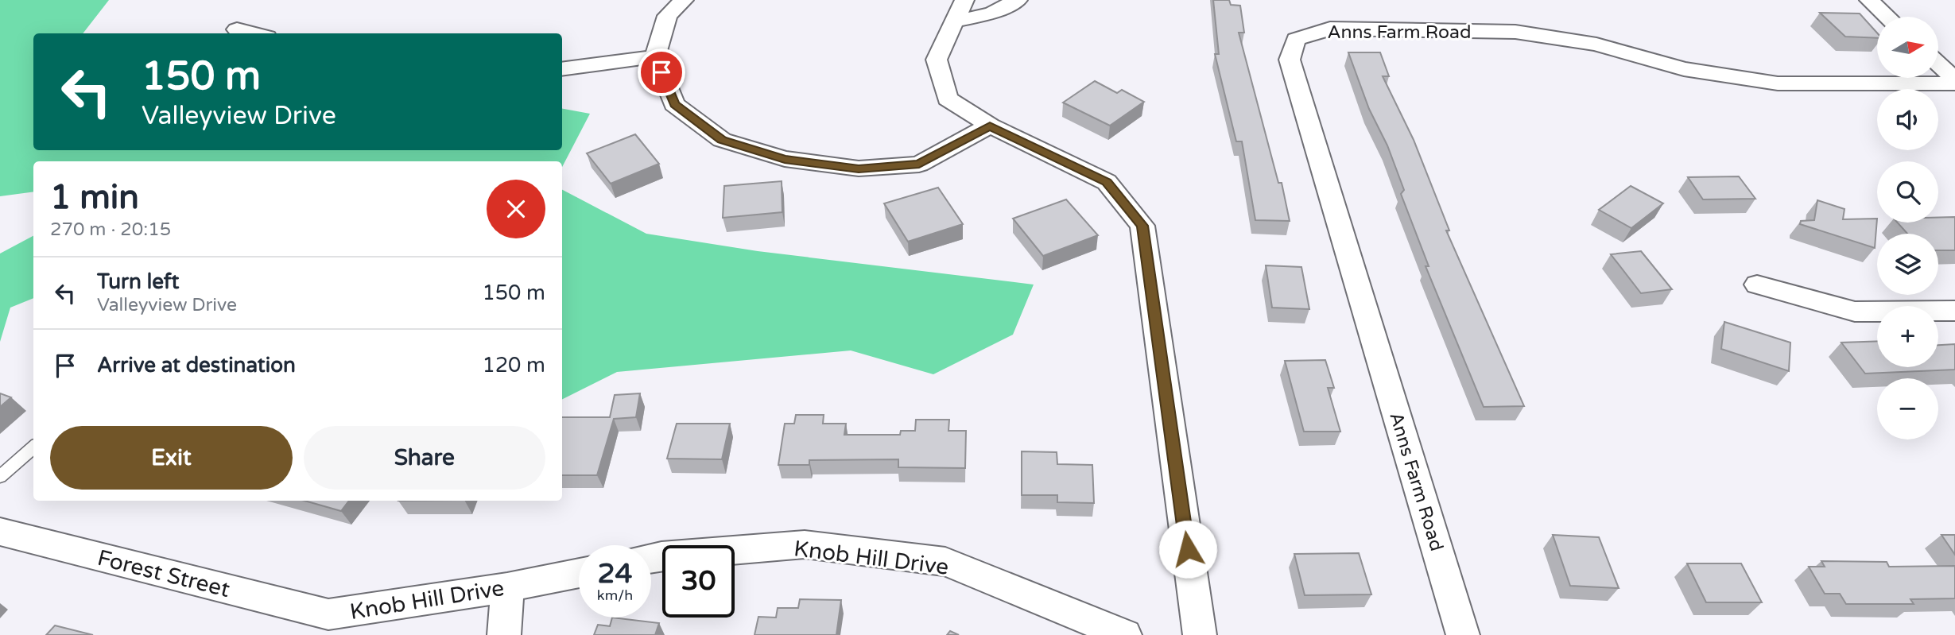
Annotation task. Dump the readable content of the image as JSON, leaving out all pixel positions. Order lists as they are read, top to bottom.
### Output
{
  "streets": {
    "street": ["Anns Farm Road", "Knob Hill Drive", "Forest Street"]
  },
  "crossings": [
    ["Knob Hill Drive", "Forest Street"]
  ],
  "north": "right",
  "page": {
    "map_buttons": ["+", "−"],
    "turn": ["150 m", "Valleyview Drive"],
    "heading": ["1 min", "270 m · 20:15"],
    "list": [
      {
        "name": "Turn left",
        "note": "Valleyview Drive",
        "value": "150 m"
      },
      {
        "name": "Arrive at destination",
        "value": "120 m"
      }
    ],
    "buttons": ["Exit", "Share"],
    "speed": "24 km/h",
    "limit": "30"
  }
}
